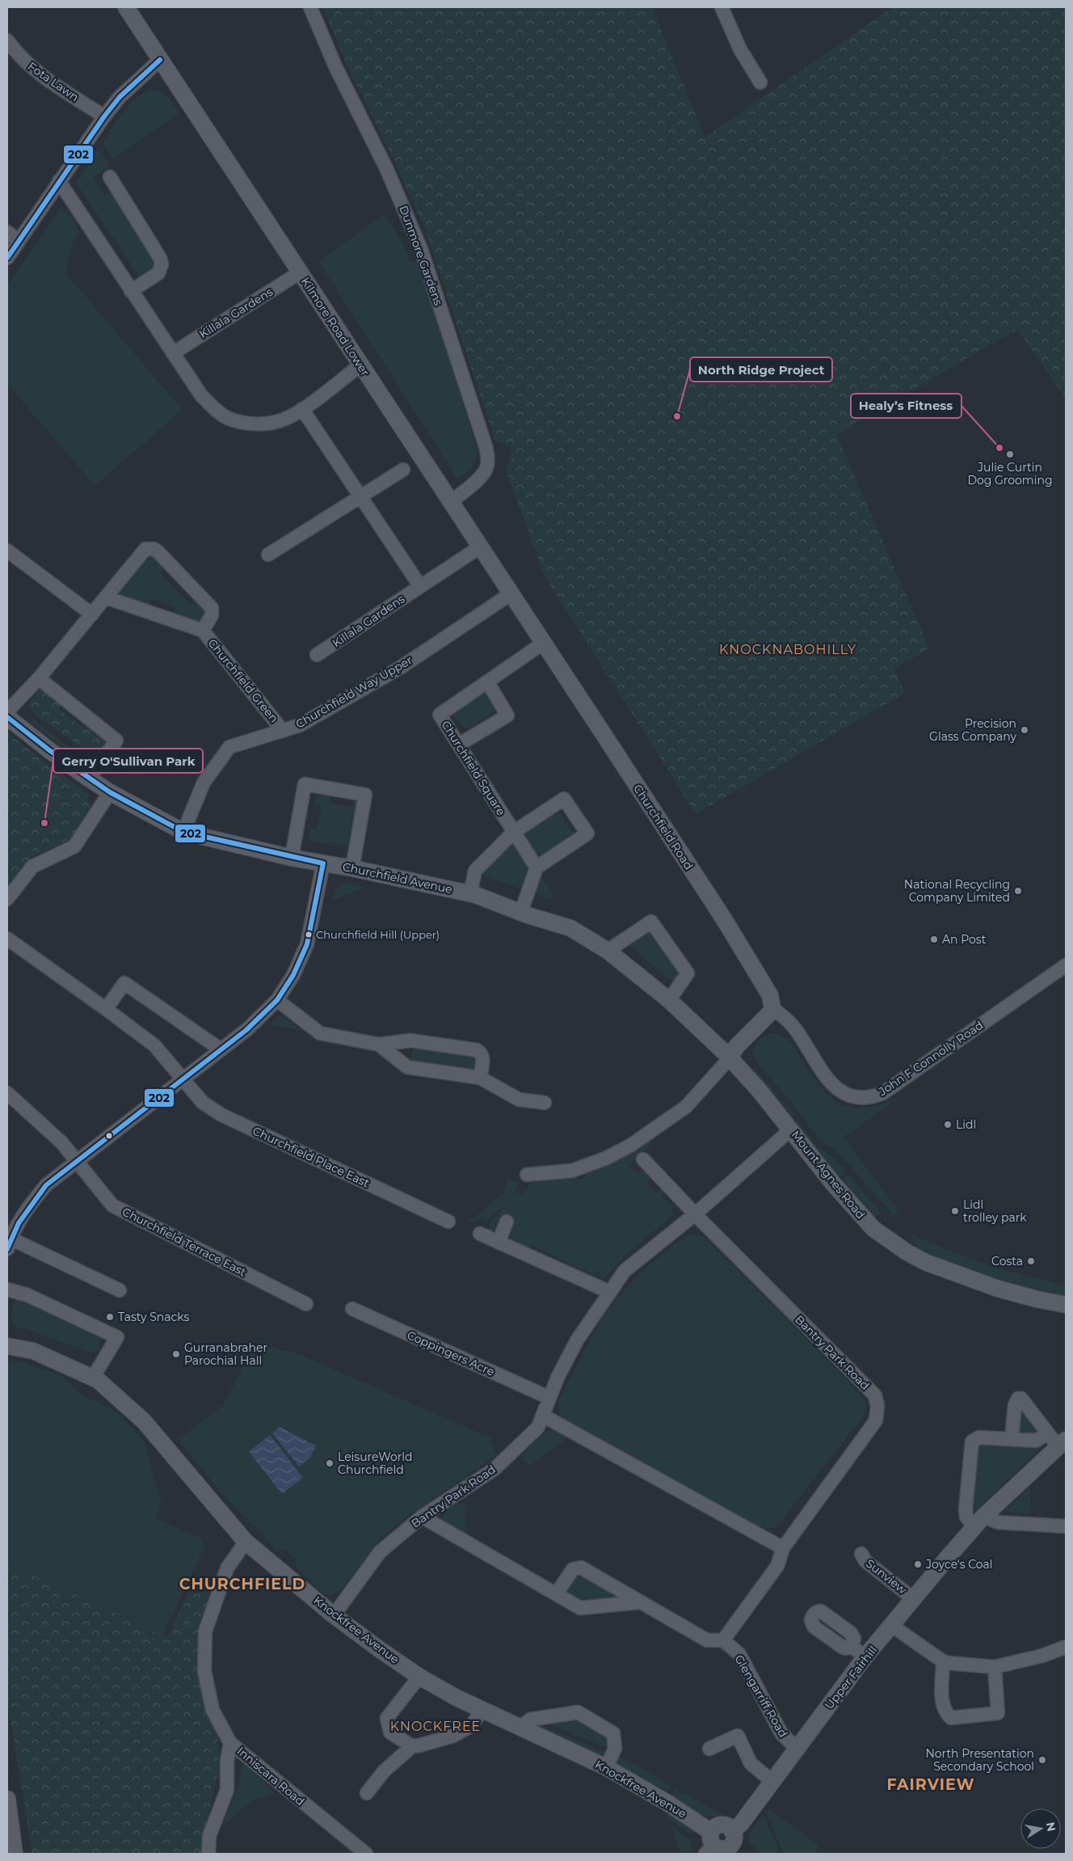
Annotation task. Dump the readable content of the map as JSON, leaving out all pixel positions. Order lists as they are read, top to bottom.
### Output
{
  "streets": {
    "street": [
      "Fota Lawn",
      "Dunmore Gardens",
      "Killala Gardens",
      "Kilmore Road Lower",
      "Churchfield Green",
      "Churchfield Way Upper",
      "Churchfield Square",
      "Churchfield Road",
      "Churchfield Avenue",
      "John F Connolly Road",
      "Churchfield Place East",
      "Mount Agnes Road",
      "Churchfield Terrace East",
      "Bantry Park Road",
      "Coppingers Acre",
      "Sunview",
      "Knockfree Avenue",
      "Upper Fairhill",
      "Glengarriff Road",
      "Inniscara Road"
    ]
  },
  "crossings": [
    ["Dunmore Gardens", "Kilmore Road Lower"],
    ["Killala Gardens", "Kilmore Road Lower"],
    ["Kilmore Road Lower", "Churchfield Way Upper"],
    ["Kilmore Road Lower", "Churchfield Road"],
    ["Churchfield Green", "Churchfield Way Upper"],
    ["Churchfield Way Upper", "Churchfield Road"],
    ["Churchfield Way Upper", "Churchfield Avenue"],
    ["Churchfield Square", "Churchfield Road"],
    ["Churchfield Road", "John F Connolly Road"],
    ["Churchfield Avenue", "Mount Agnes Road"],
    ["Mount Agnes Road", "Bantry Park Road"],
    ["Bantry Park Road", "Coppingers Acre"],
    ["Bantry Park Road", "Knockfree Avenue"],
    ["Bantry Park Road", "Glengarriff Road"],
    ["Sunview", "Upper Fairhill"],
    ["Knockfree Avenue", "Upper Fairhill"],
    ["Knockfree Avenue", "Inniscara Road"],
    ["Upper Fairhill", "Glengarriff Road"]
  ],
  "districts": [
    "KNOCKNABOHILLY",
    "CHURCHFIELD",
    "KNOCKFREE",
    "FAIRVIEW"
  ],
  "places": [
    "North Ridge Project",
    "Healy’s Fitness",
    "Julie Curtin Dog Grooming",
    "Precision Glass Company",
    "Gerry O'Sullivan Park",
    "National Recycling Company Limited",
    "Churchfield Hill (Upper)",
    "An Post",
    "Lidl",
    "Lidl trolley park",
    "Costa",
    "Tasty Snacks",
    "Gurranabraher Parochial Hall",
    "LeisureWorld Churchfield",
    "Joyce's Coal",
    "North Presentation Secondary School"
  ],
  "lines": ["transit line 202"],
  "north": "right"
}
